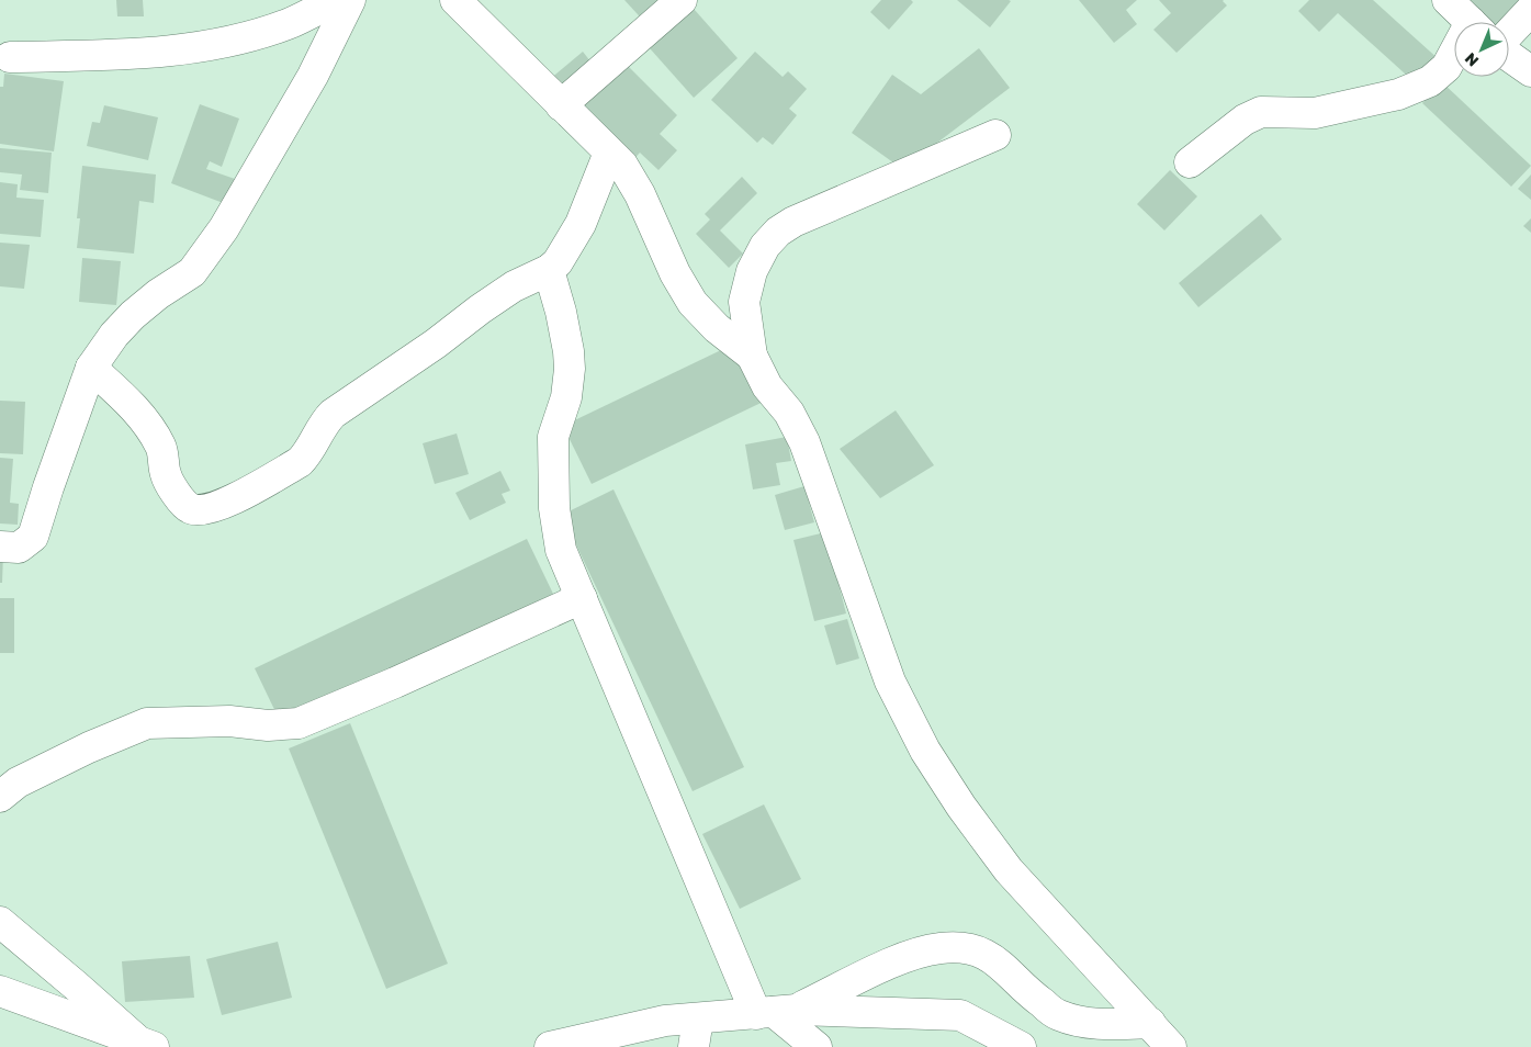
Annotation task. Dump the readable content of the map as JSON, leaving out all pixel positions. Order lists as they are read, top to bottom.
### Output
{
  "north": "bottom left"
}
